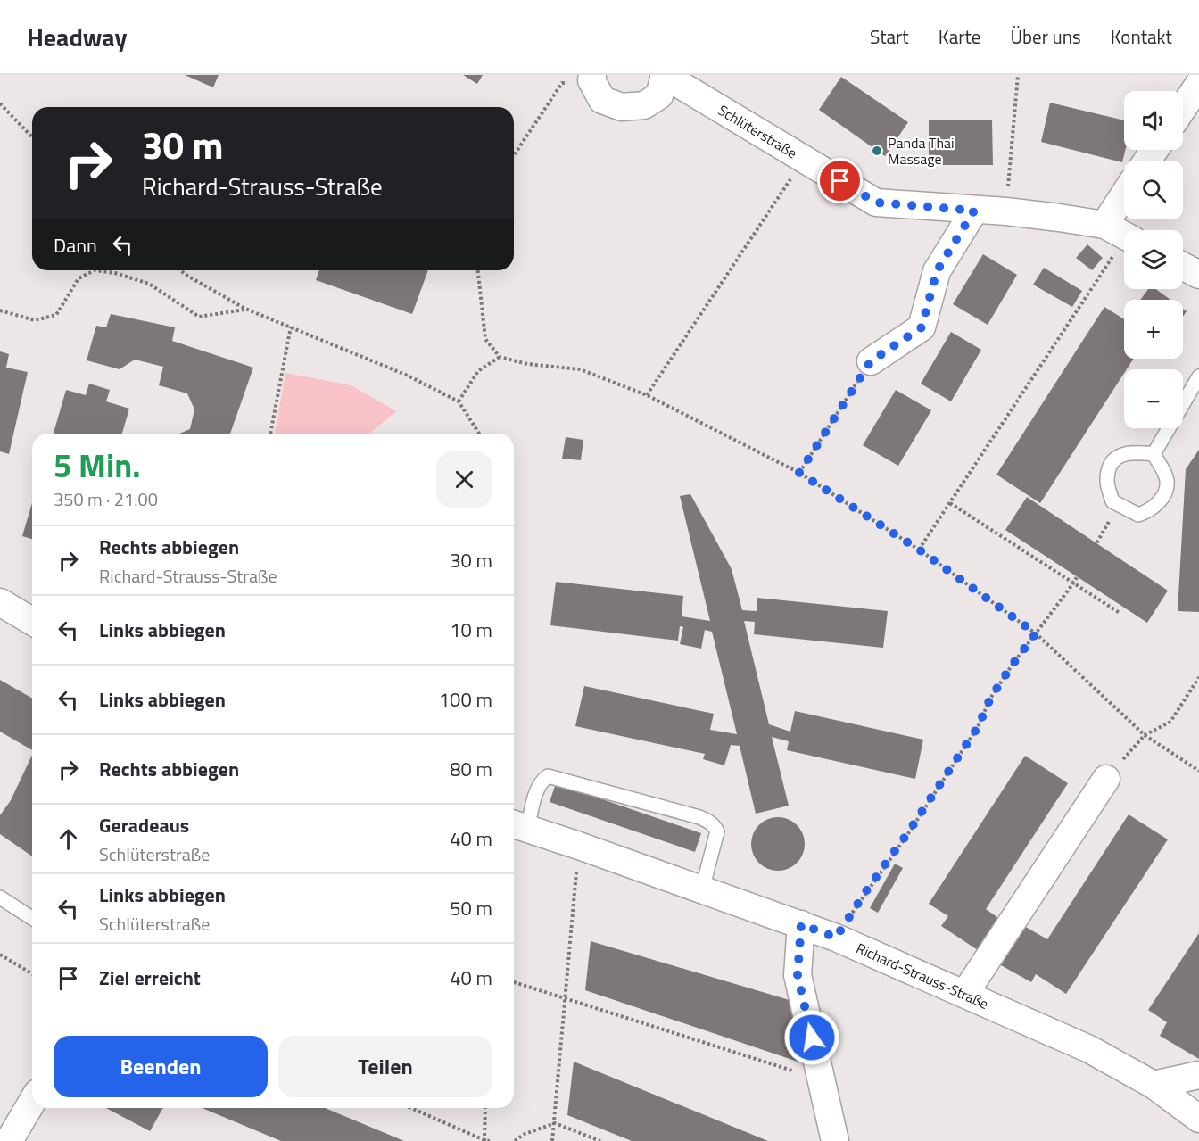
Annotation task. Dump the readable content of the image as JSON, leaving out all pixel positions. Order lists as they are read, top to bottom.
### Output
{
  "streets": {
    "street": ["Schlüterstraße", "Richard-Strauss-Straße"]
  },
  "places": ["Panda Thai Massage"],
  "page": {
    "header": "Headway",
    "nav": [
      "Start",
      "Karte",
      "Über uns",
      "Kontakt"
    ],
    "map_buttons": ["+", "−"],
    "turn": ["30 m", "Richard-Strauss-Straße"],
    "then": "Dann",
    "heading": ["5 Min.", "350 m · 21:00"],
    "list": [
      {
        "name": "Rechts abbiegen",
        "note": "Richard-Strauss-Straße",
        "value": "30 m"
      },
      {
        "name": "Links abbiegen",
        "value": "10 m"
      },
      {
        "name": "Links abbiegen",
        "value": "100 m"
      },
      {
        "name": "Rechts abbiegen",
        "value": "80 m"
      },
      {
        "name": "Geradeaus",
        "note": "Schlüterstraße",
        "value": "40 m"
      },
      {
        "name": "Links abbiegen",
        "note": "Schlüterstraße",
        "value": "50 m"
      },
      {
        "name": "Ziel erreicht",
        "value": "40 m"
      }
    ],
    "buttons": ["Beenden", "Teilen"]
  }
}
